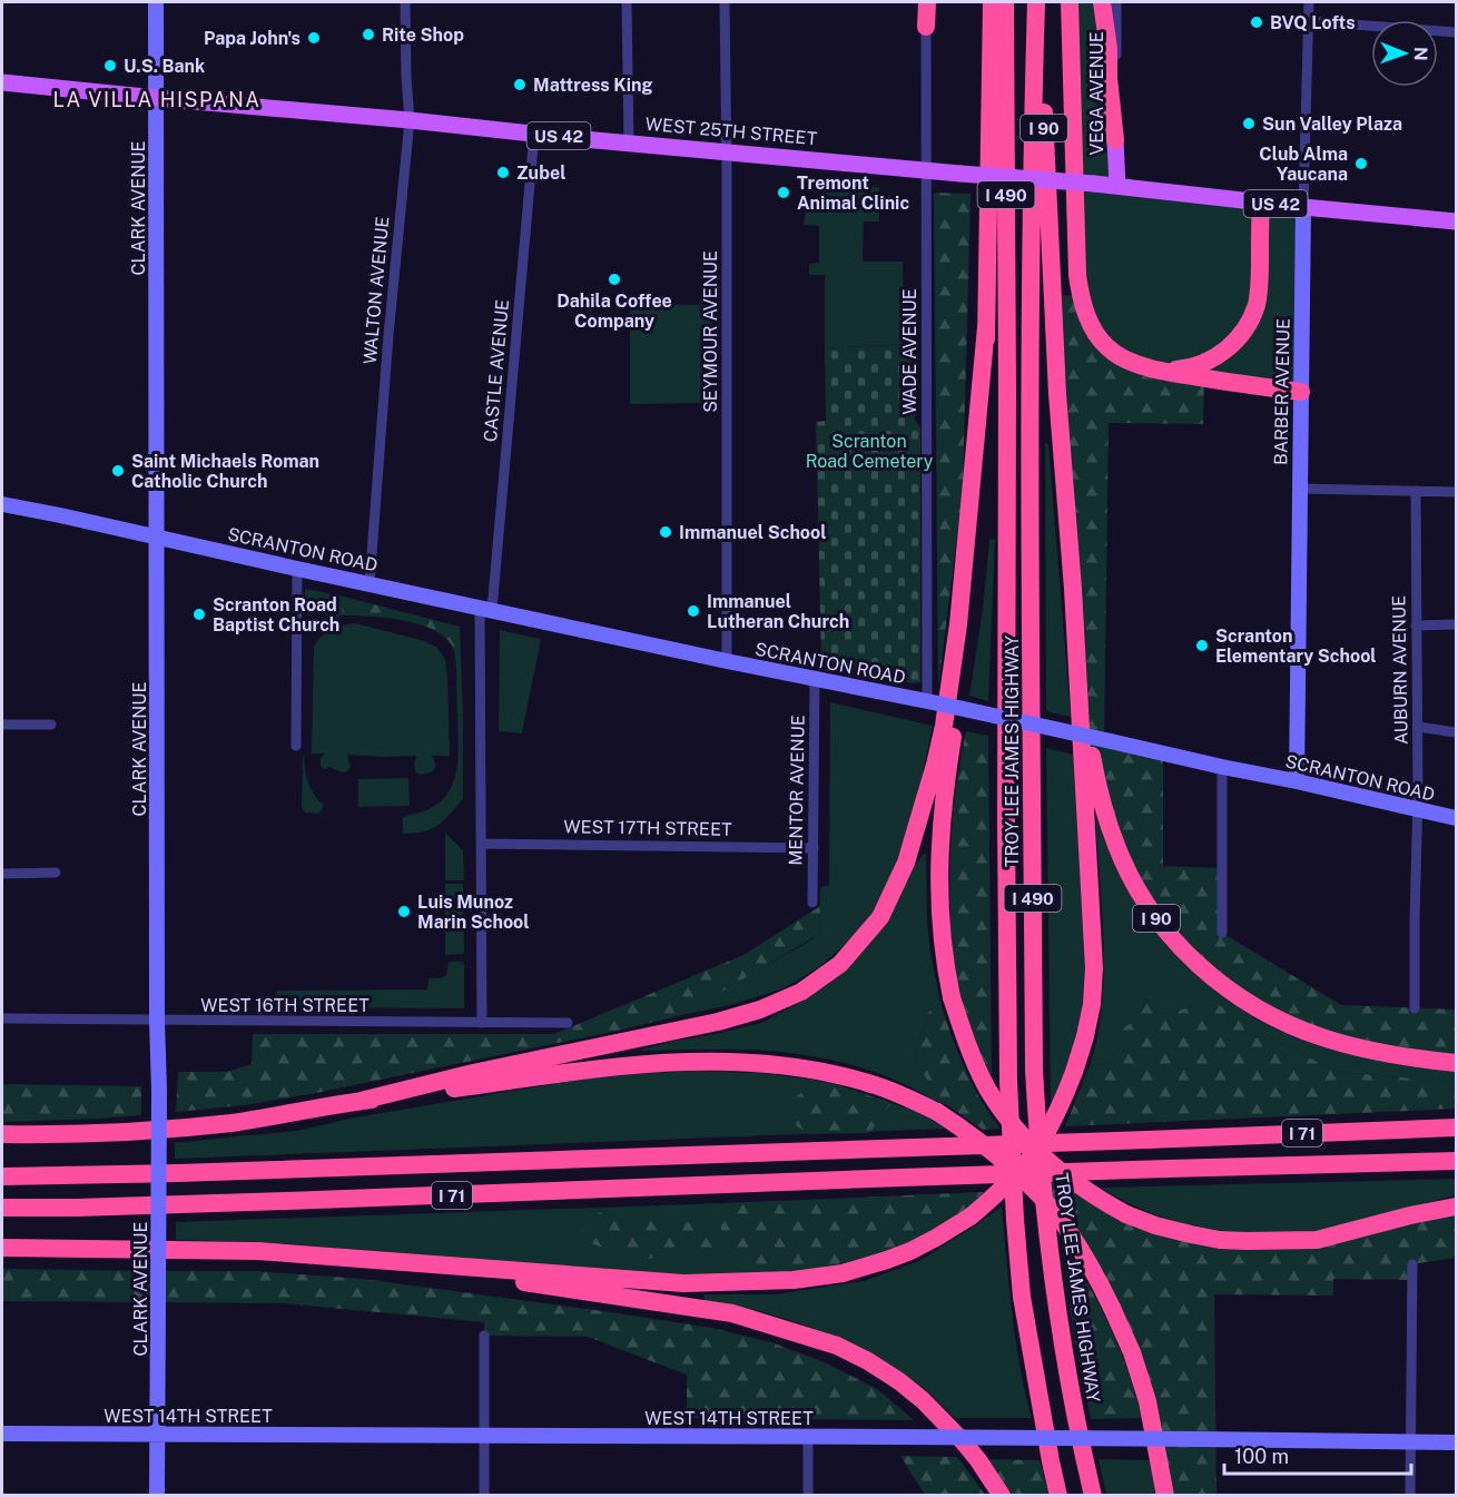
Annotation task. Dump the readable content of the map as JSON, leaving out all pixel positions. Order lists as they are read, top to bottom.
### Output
{
  "streets": {
    "highway": [
      "I 90",
      "I 490",
      "TROY LEE JAMES HIGHWAY",
      "I 71"
    ],
    "main road": ["VEGA AVENUE", "WEST 25TH STREET", "US 42"],
    "street": [
      "CLARK AVENUE",
      "WALTON AVENUE",
      "SEYMOUR AVENUE",
      "WADE AVENUE",
      "CASTLE AVENUE",
      "BARBER AVENUE",
      "SCRANTON ROAD",
      "AUBURN AVENUE",
      "MENTOR AVENUE",
      "WEST 17TH STREET",
      "WEST 16TH STREET",
      "WEST 14TH STREET"
    ]
  },
  "crossings": [
    ["VEGA AVENUE", "WEST 25TH STREET"],
    ["I 90", "TROY LEE JAMES HIGHWAY"],
    ["WEST 25TH STREET", "CLARK AVENUE"],
    ["WEST 25TH STREET", "WALTON AVENUE"],
    ["WEST 25TH STREET", "SEYMOUR AVENUE"],
    ["WEST 25TH STREET", "WADE AVENUE"],
    ["WEST 25TH STREET", "CASTLE AVENUE"],
    ["WEST 25TH STREET", "BARBER AVENUE"],
    ["CLARK AVENUE", "SCRANTON ROAD"],
    ["CLARK AVENUE", "WEST 16TH STREET"],
    ["CLARK AVENUE", "WEST 14TH STREET"],
    ["WALTON AVENUE", "SCRANTON ROAD"],
    ["SEYMOUR AVENUE", "SCRANTON ROAD"],
    ["WADE AVENUE", "SCRANTON ROAD"],
    ["CASTLE AVENUE", "SCRANTON ROAD"],
    ["CASTLE AVENUE", "WEST 17TH STREET"],
    ["CASTLE AVENUE", "WEST 16TH STREET"],
    ["BARBER AVENUE", "SCRANTON ROAD"],
    ["SCRANTON ROAD", "AUBURN AVENUE"],
    ["SCRANTON ROAD", "MENTOR AVENUE"],
    ["MENTOR AVENUE", "WEST 17TH STREET"]
  ],
  "districts": ["LA VILLA HISPANA"],
  "parks": ["Scranton Road Cemetery"],
  "places": [
    "BVQ Lofts",
    "Rite Shop",
    "Papa John's",
    "U.S. Bank",
    "Mattress King",
    "Sun Valley Plaza",
    "Club Alma Yaucana",
    "Zubel",
    "Tremont Animal Clinic",
    "Dahila Coffee Company",
    "Saint Michaels Roman Catholic Church",
    "Immanuel School",
    "Immanuel Lutheran Church",
    "Scranton Road Baptist Church",
    "Scranton Elementary School",
    "Luis Munoz Marin School"
  ],
  "scale_bar": "100 m",
  "north": "right"
}
